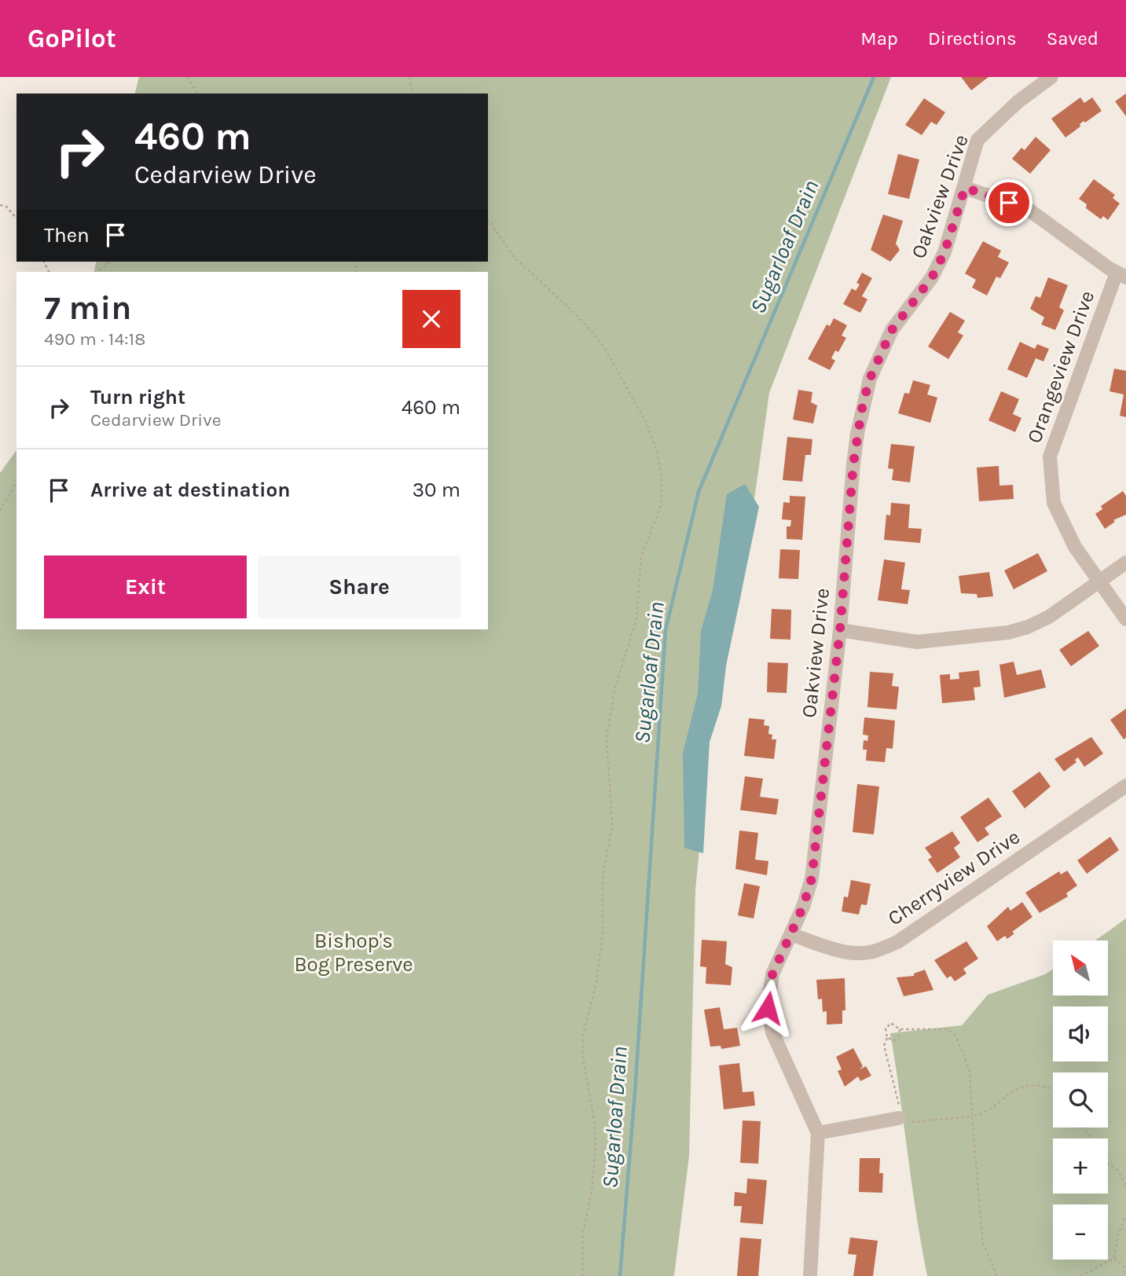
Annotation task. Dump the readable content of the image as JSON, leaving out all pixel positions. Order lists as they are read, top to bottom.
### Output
{
  "streets": {
    "street": ["Oakview Drive", "Orangeview Drive", "Cherryview Drive"]
  },
  "crossings": [
    ["Oakview Drive", "Cherryview Drive"]
  ],
  "water": ["Sugarloaf Drain"],
  "parks": ["Bishop's Bog Preserve"],
  "north": "top left",
  "page": {
    "header": "GoPilot",
    "nav": ["Map", "Directions", "Saved"],
    "turn": ["460 m", "Cedarview Drive"],
    "then": "Then",
    "heading": ["7 min", "490 m · 14:18"],
    "list": [
      {
        "name": "Turn right",
        "note": "Cedarview Drive",
        "value": "460 m"
      },
      {
        "name": "Arrive at destination",
        "value": "30 m"
      }
    ],
    "buttons": ["Exit", "Share"],
    "map_buttons": ["+", "−"]
  }
}
